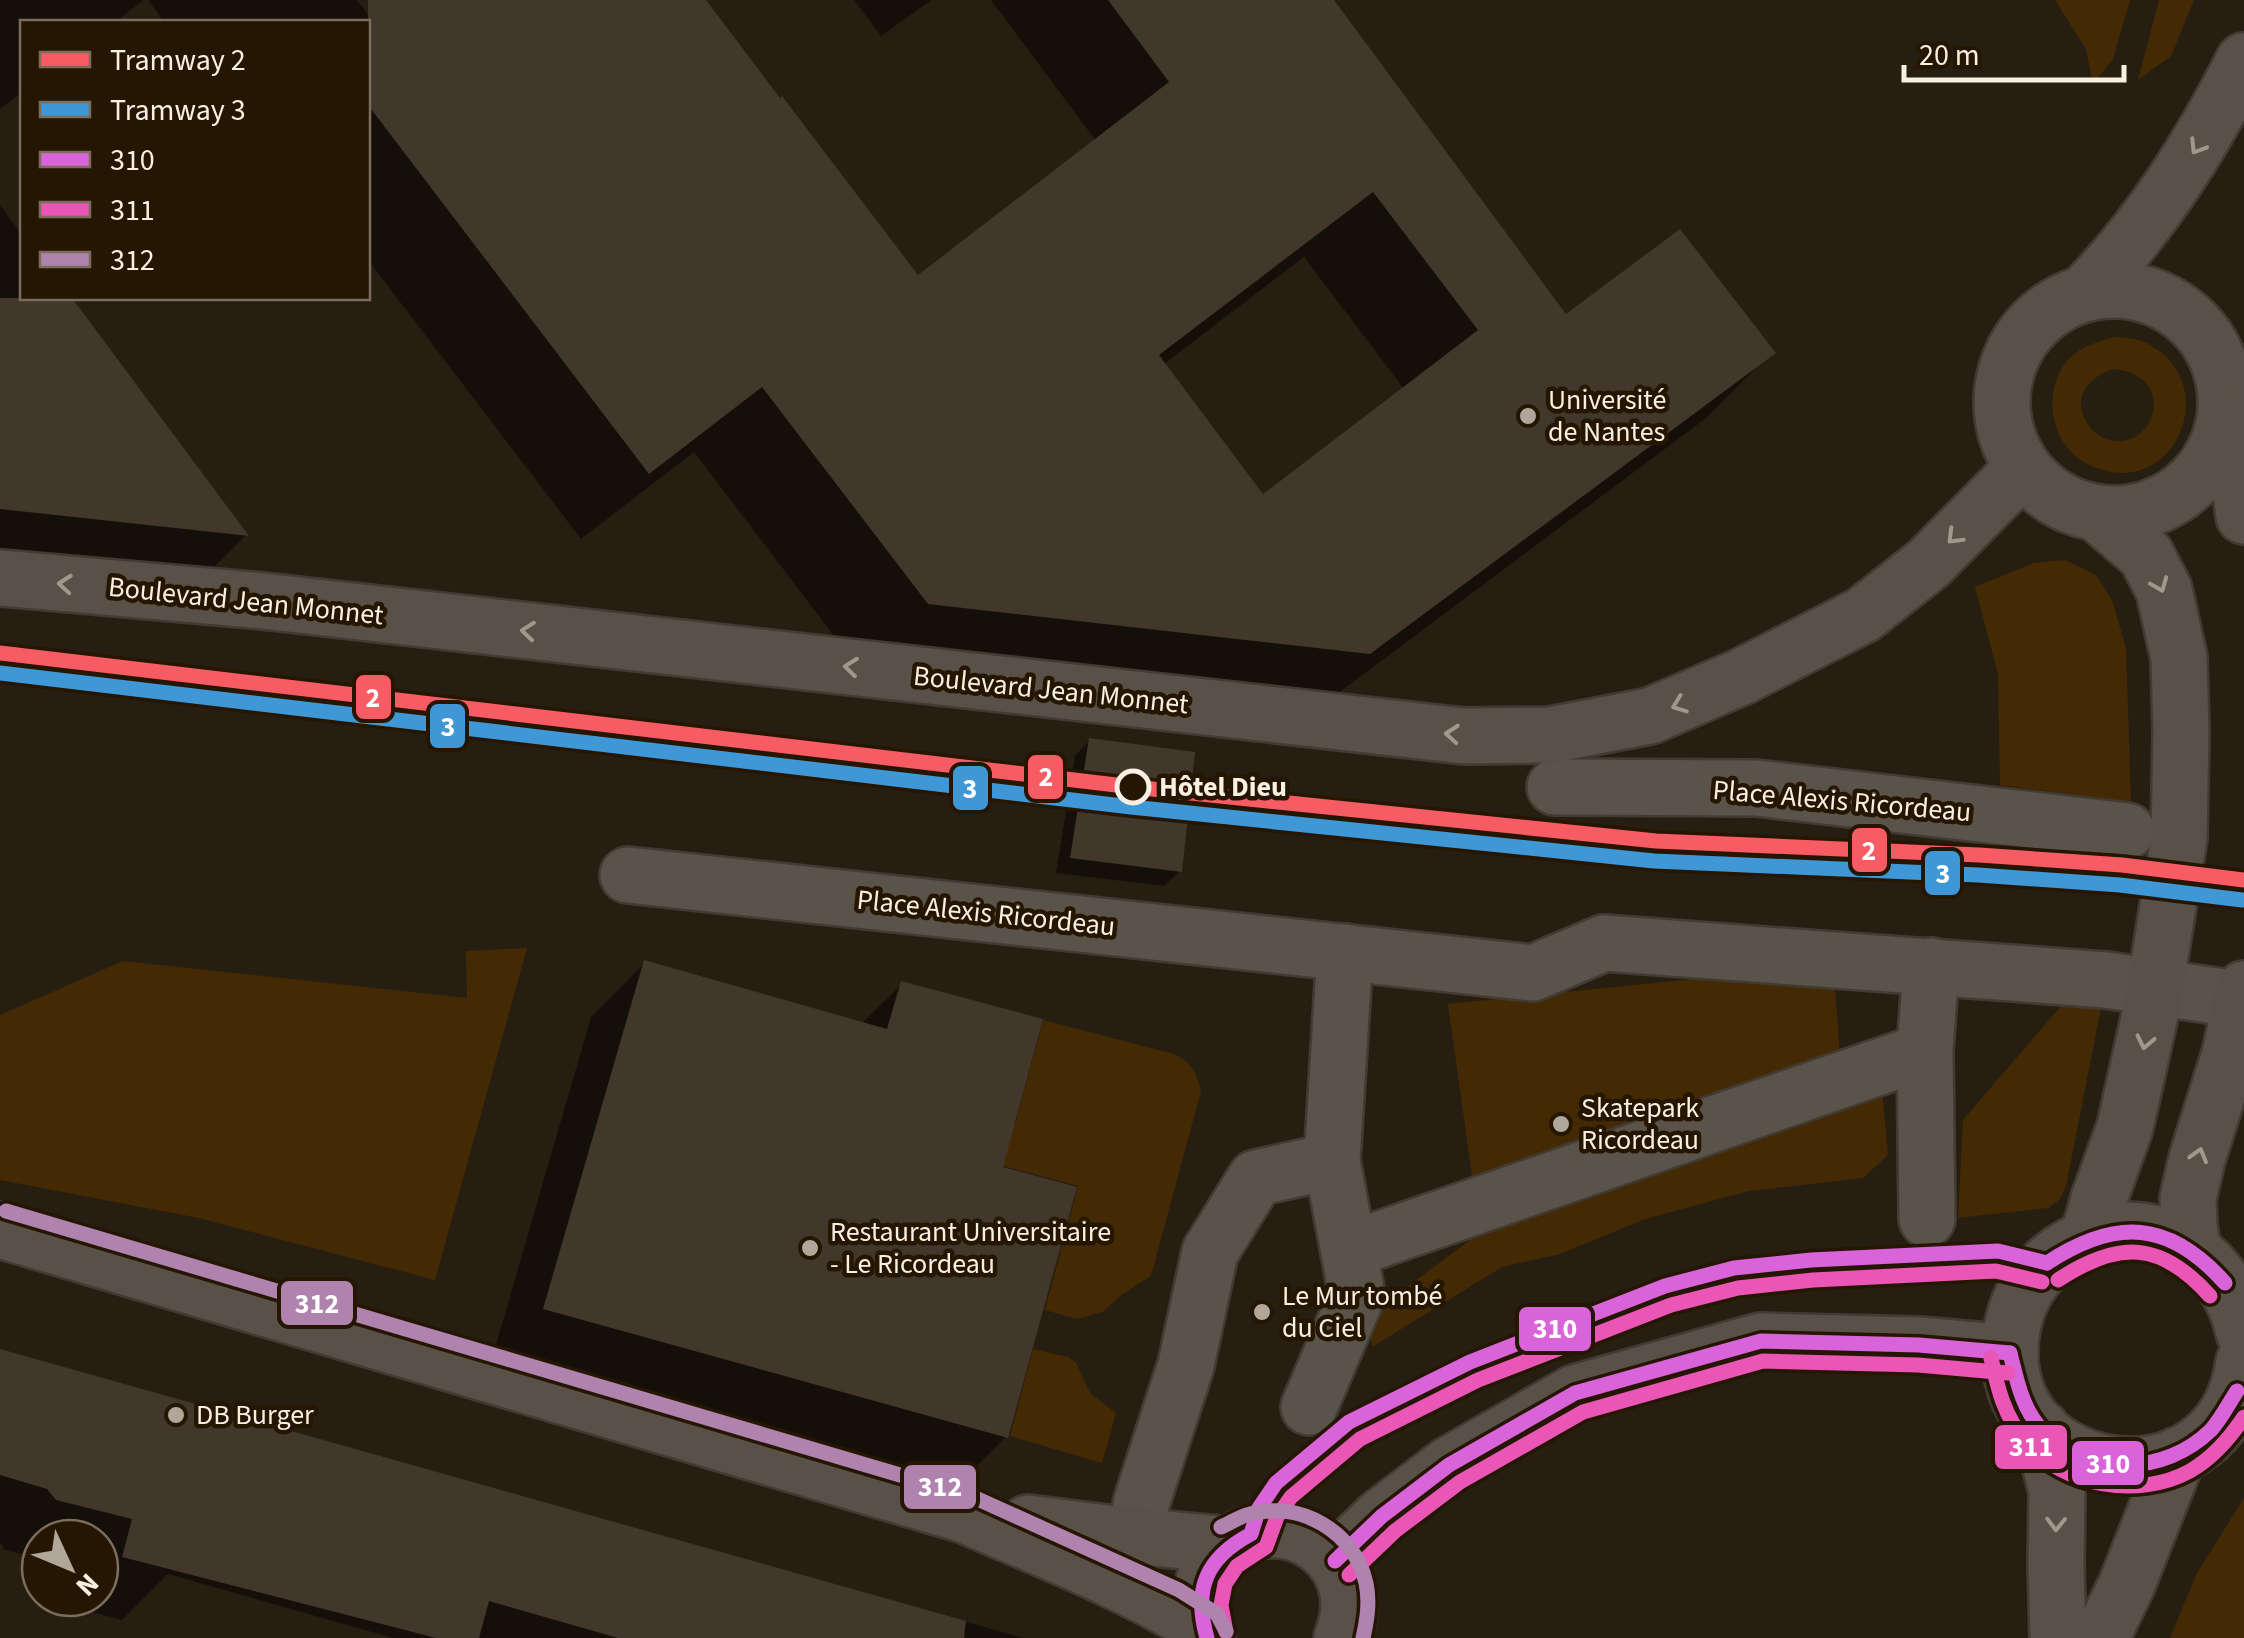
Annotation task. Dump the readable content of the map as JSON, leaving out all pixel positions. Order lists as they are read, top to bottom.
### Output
{
  "streets": {
    "main road": ["Boulevard Jean Monnet"],
    "street": ["Place Alexis Ricordeau"]
  },
  "one_way": ["Boulevard Jean Monnet"],
  "places": [
    "Université de Nantes",
    "Hôtel Dieu",
    "Skatepark Ricordeau",
    "Restaurant Universitaire - Le Ricordeau",
    "Le Mur tombé du Ciel",
    "DB Burger"
  ],
  "lines": [
    "tram line 2",
    "tram line 3",
    "transit line 312",
    "transit line 310",
    "transit line 311"
  ],
  "legend": [
    "Tramway 2",
    "Tramway 3",
    "310",
    "311",
    "312"
  ],
  "scale_bar": "20 m",
  "north": "bottom right"
}
